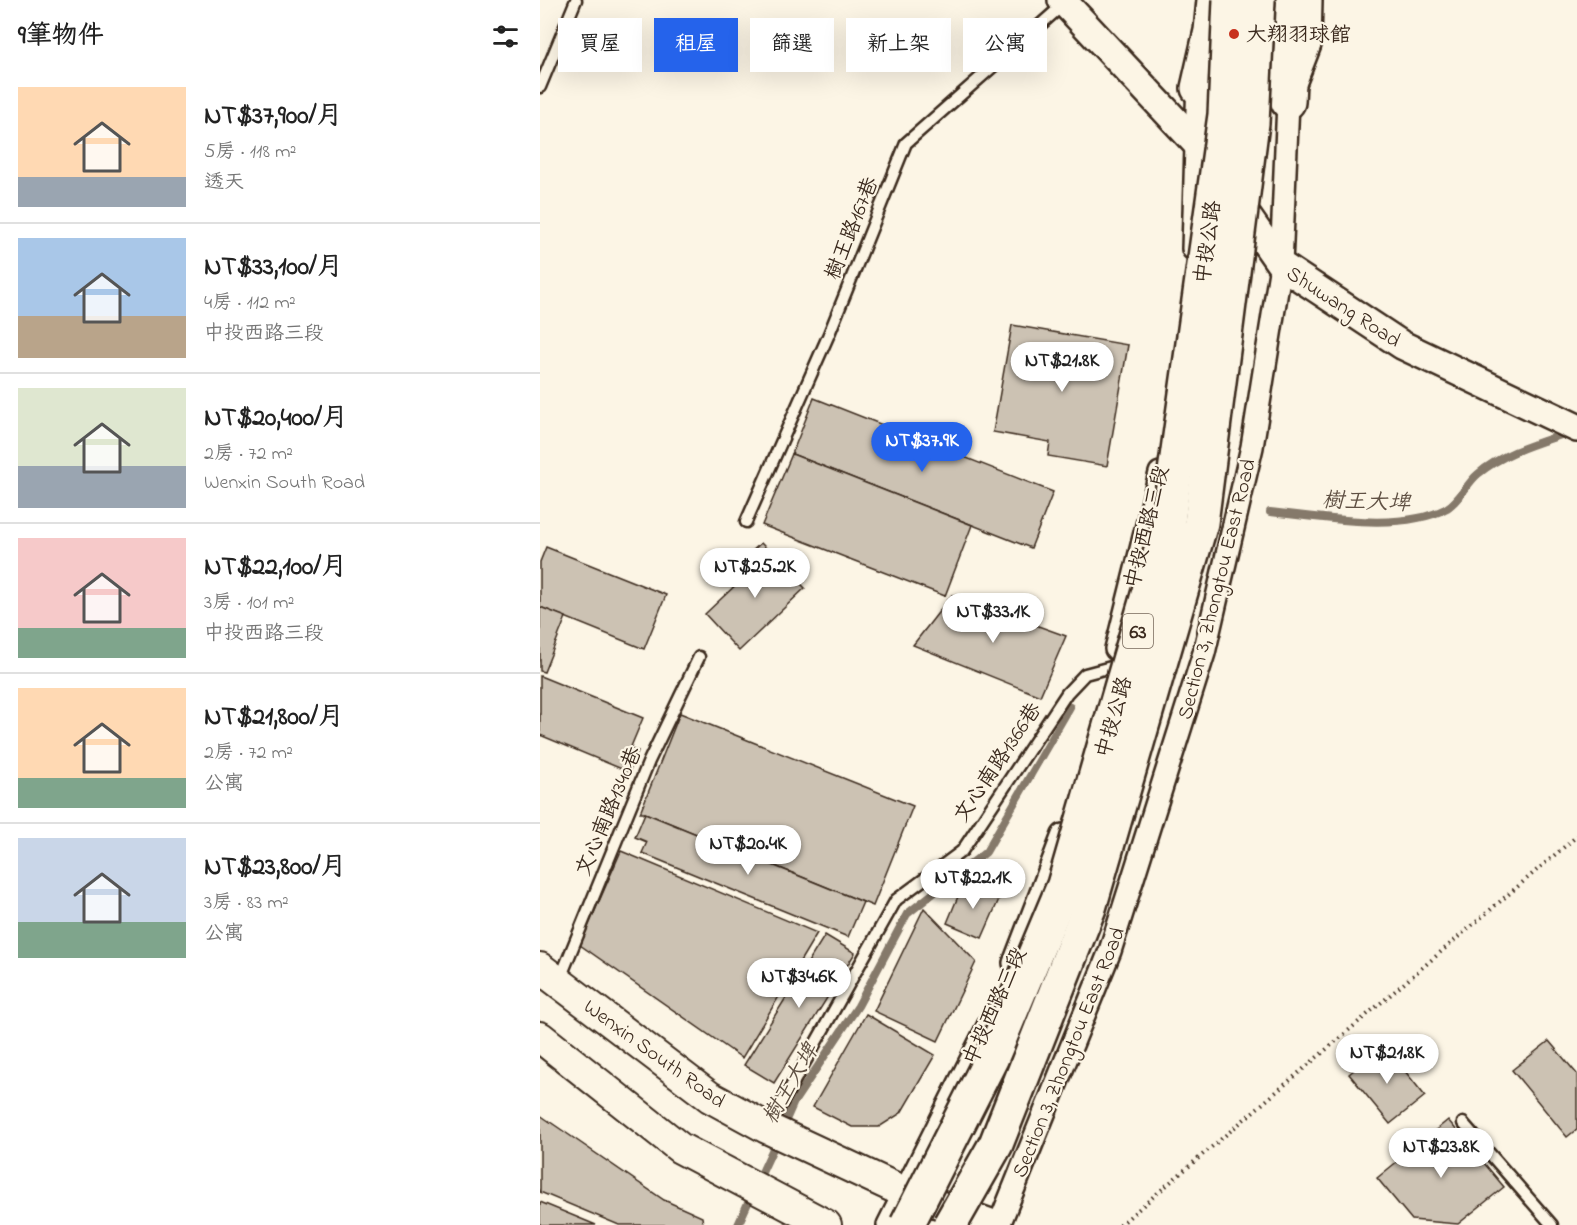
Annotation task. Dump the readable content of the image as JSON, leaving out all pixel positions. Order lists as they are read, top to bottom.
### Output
{
  "streets": {
    "main road": ["中投公路", "63", "Wenxin South Road"],
    "street": ["Shuwang Road", "中投西路三段", "Section 3, Zhongtou East Road"],
    "lane": ["樹王路167巷", "文心南路1366巷", "文心南路1340巷"]
  },
  "crossings": [
    ["樹王路167巷", "Shuwang Road"],
    ["Shuwang Road", "中投西路三段"],
    ["Shuwang Road", "Section 3, Zhongtou East Road"],
    ["中投西路三段", "文心南路1366巷"],
    ["中投西路三段", "Wenxin South Road"],
    ["文心南路1366巷", "Wenxin South Road"],
    ["文心南路1340巷", "Wenxin South Road"]
  ],
  "water": ["樹王大埤"],
  "places": ["大翔羽球館"],
  "page": {
    "heading": "9筆物件",
    "chip": [
      "買屋",
      "租屋",
      "篩選",
      "新上架",
      "公寓"
    ],
    "list": [
      {
        "name": "NT$37,900/月",
        "note": "5房 · 118 m² · 透天"
      },
      {
        "name": "NT$33,100/月",
        "note": "4房 · 112 m² · 中投西路三段"
      },
      {
        "name": "NT$20,400/月",
        "note": "2房 · 72 m² · Wenxin South Road"
      },
      {
        "name": "NT$22,100/月",
        "note": "3房 · 101 m² · 中投西路三段"
      },
      {
        "name": "NT$21,800/月",
        "note": "2房 · 72 m² · 公寓"
      },
      {
        "name": "NT$23,800/月",
        "note": "3房 · 83 m² · 公寓"
      }
    ],
    "price": [
      "NT$21.8K",
      "NT$37.9K",
      "NT$25.2K",
      "NT$33.1K",
      "NT$20.4K",
      "NT$22.1K",
      "NT$34.6K",
      "NT$21.8K",
      "NT$23.8K"
    ]
  }
}
